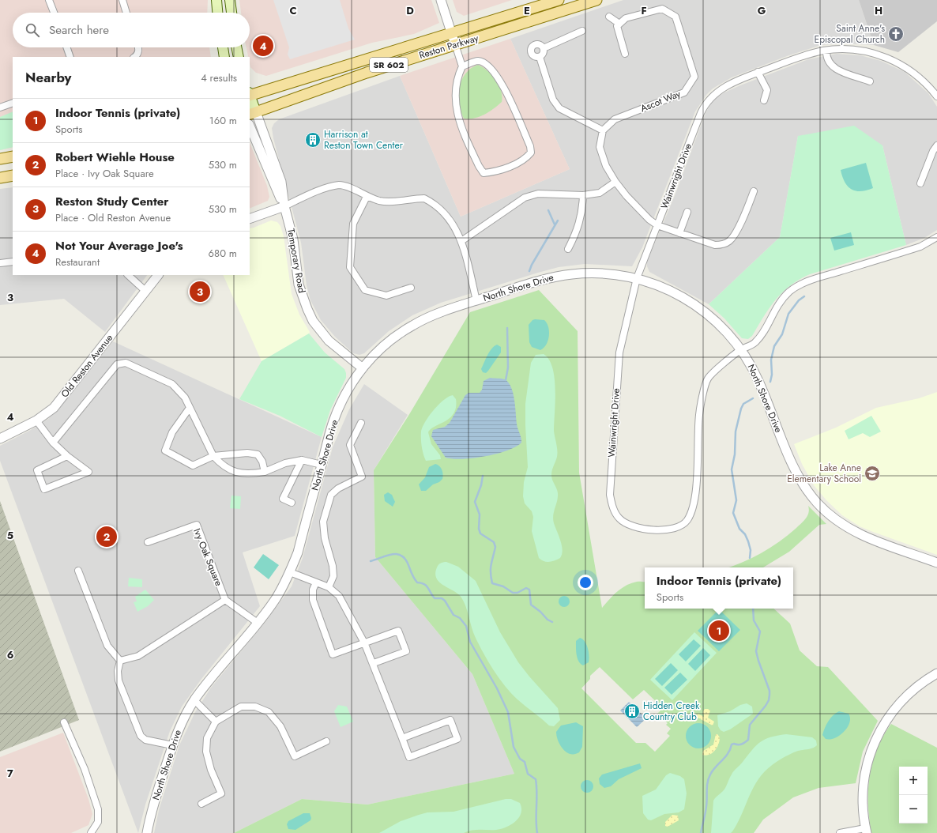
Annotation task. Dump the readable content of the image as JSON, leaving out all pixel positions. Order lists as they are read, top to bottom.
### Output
{
  "streets": {
    "main road": ["Reston Parkway", "SR 602"],
    "street": [
      "Ascot Way",
      "Wainwright Drive",
      "Temporary Road",
      "North Shore Drive",
      "Old Reston Avenue",
      "Ivy Oak Square"
    ]
  },
  "crossings": [
    ["Reston Parkway", "Temporary Road"],
    ["Wainwright Drive", "North Shore Drive"],
    ["Temporary Road", "North Shore Drive"]
  ],
  "places": {
    "church": ["Saint Anne's Episcopal Church"],
    "building": ["Harrison at Reston Town Center", "Hidden Creek Country Club"],
    "school or university": ["Lake Anne Elementary School"]
  },
  "page": {
    "search": "Search here",
    "pins": [
      "4",
      "3",
      "2",
      "1"
    ],
    "heading": ["Nearby", "4 results"],
    "list": [
      {
        "mark": "1",
        "name": "Indoor Tennis (private)",
        "note": "Sports",
        "value": "160 m"
      },
      {
        "mark": "2",
        "name": "Robert Wiehle House",
        "note": "Place · Ivy Oak Square",
        "value": "530 m"
      },
      {
        "mark": "3",
        "name": "Reston Study Center",
        "note": "Place · Old Reston Avenue",
        "value": "530 m"
      },
      {
        "mark": "4",
        "name": "Not Your Average Joe's",
        "note": "Restaurant",
        "value": "680 m"
      }
    ],
    "popup": ["Indoor Tennis (private)", "Sports"],
    "map_buttons": ["+", "−"]
  },
  "grid": {
    "columns": [
      "C",
      "D",
      "E",
      "F",
      "G",
      "H"
    ],
    "rows": [
      "3",
      "4",
      "5",
      "6",
      "7"
    ]
  }
}
